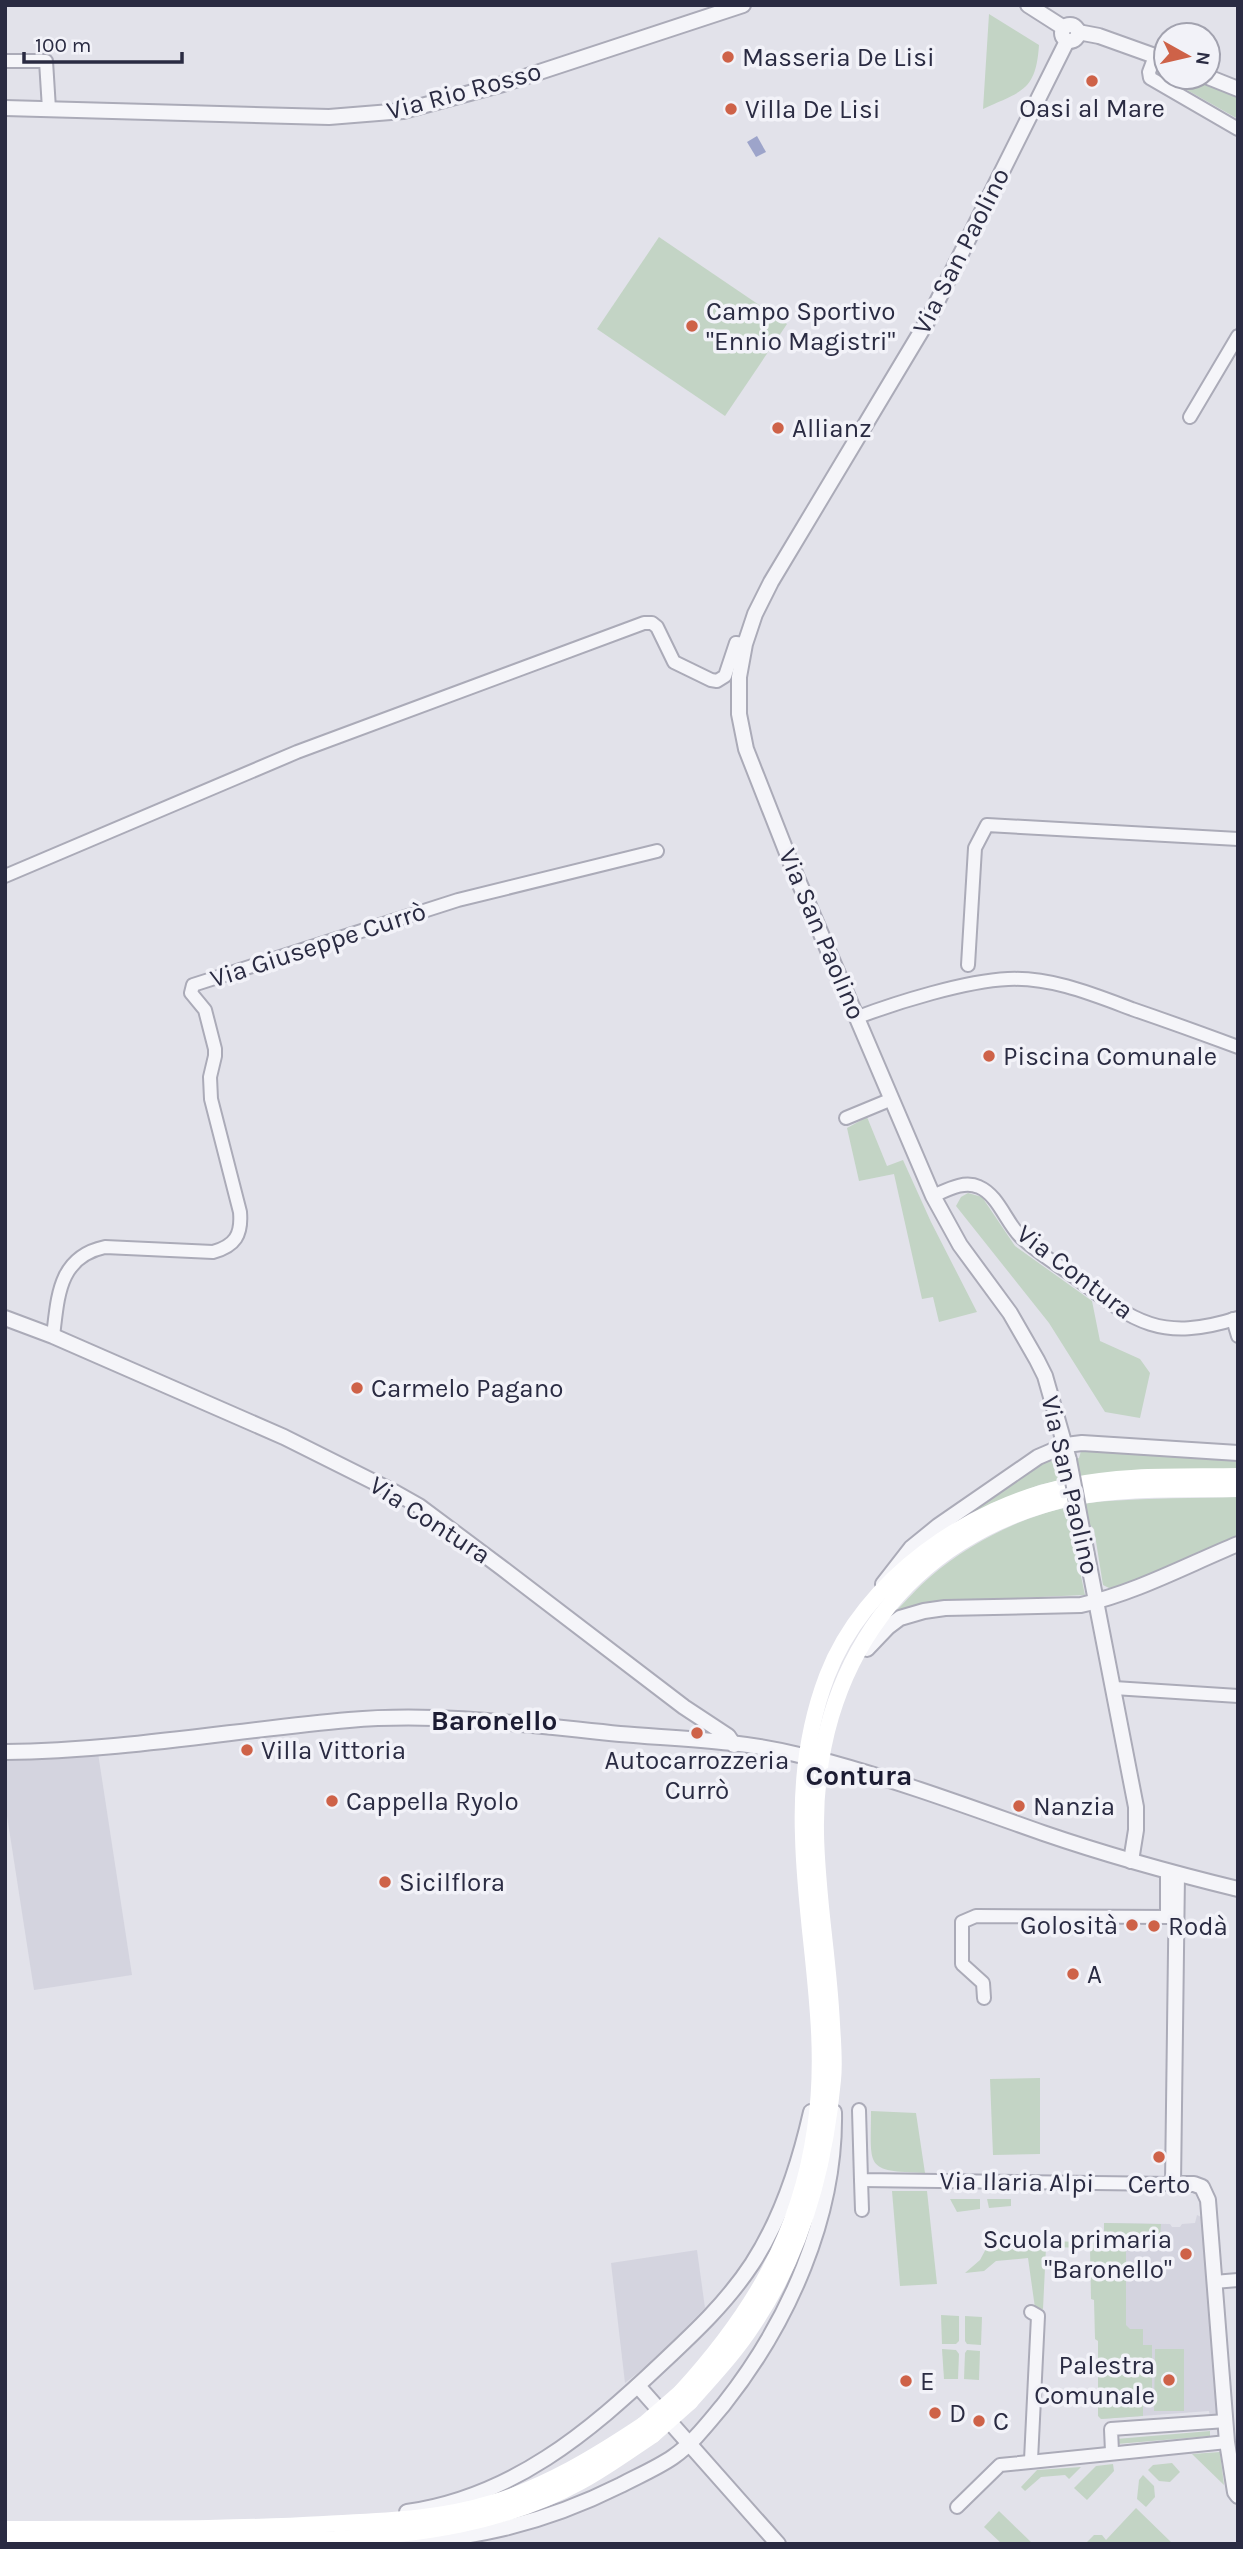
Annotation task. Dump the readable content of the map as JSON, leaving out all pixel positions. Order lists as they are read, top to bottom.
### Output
{
  "streets": {
    "street": [
      "Via Rio Rosso",
      "Via San Paolino",
      "Via Giuseppe Currò",
      "Via Contura",
      "Via Ilaria Alpi"
    ]
  },
  "crossings": [
    ["Via San Paolino", "Via Contura"],
    ["Via Giuseppe Currò", "Via Contura"]
  ],
  "districts": ["Baronello", "Contura"],
  "places": [
    "Masseria De Lisi",
    "Oasi al Mare",
    "Villa De Lisi",
    "Campo Sportivo \"Ennio Magistri\"",
    "Allianz",
    "Piscina Comunale",
    "Carmelo Pagano",
    "Autocarrozzeria Currò",
    "Villa Vittoria",
    "Cappella Ryolo",
    "Nanzia",
    "Sicilflora",
    "Golosità",
    "Rodà",
    "A",
    "Certo",
    "Scuola primaria \"Baronello\"",
    "Palestra Comunale",
    "E",
    "D",
    "C"
  ],
  "scale_bar": "100 m",
  "north": "right"
}
